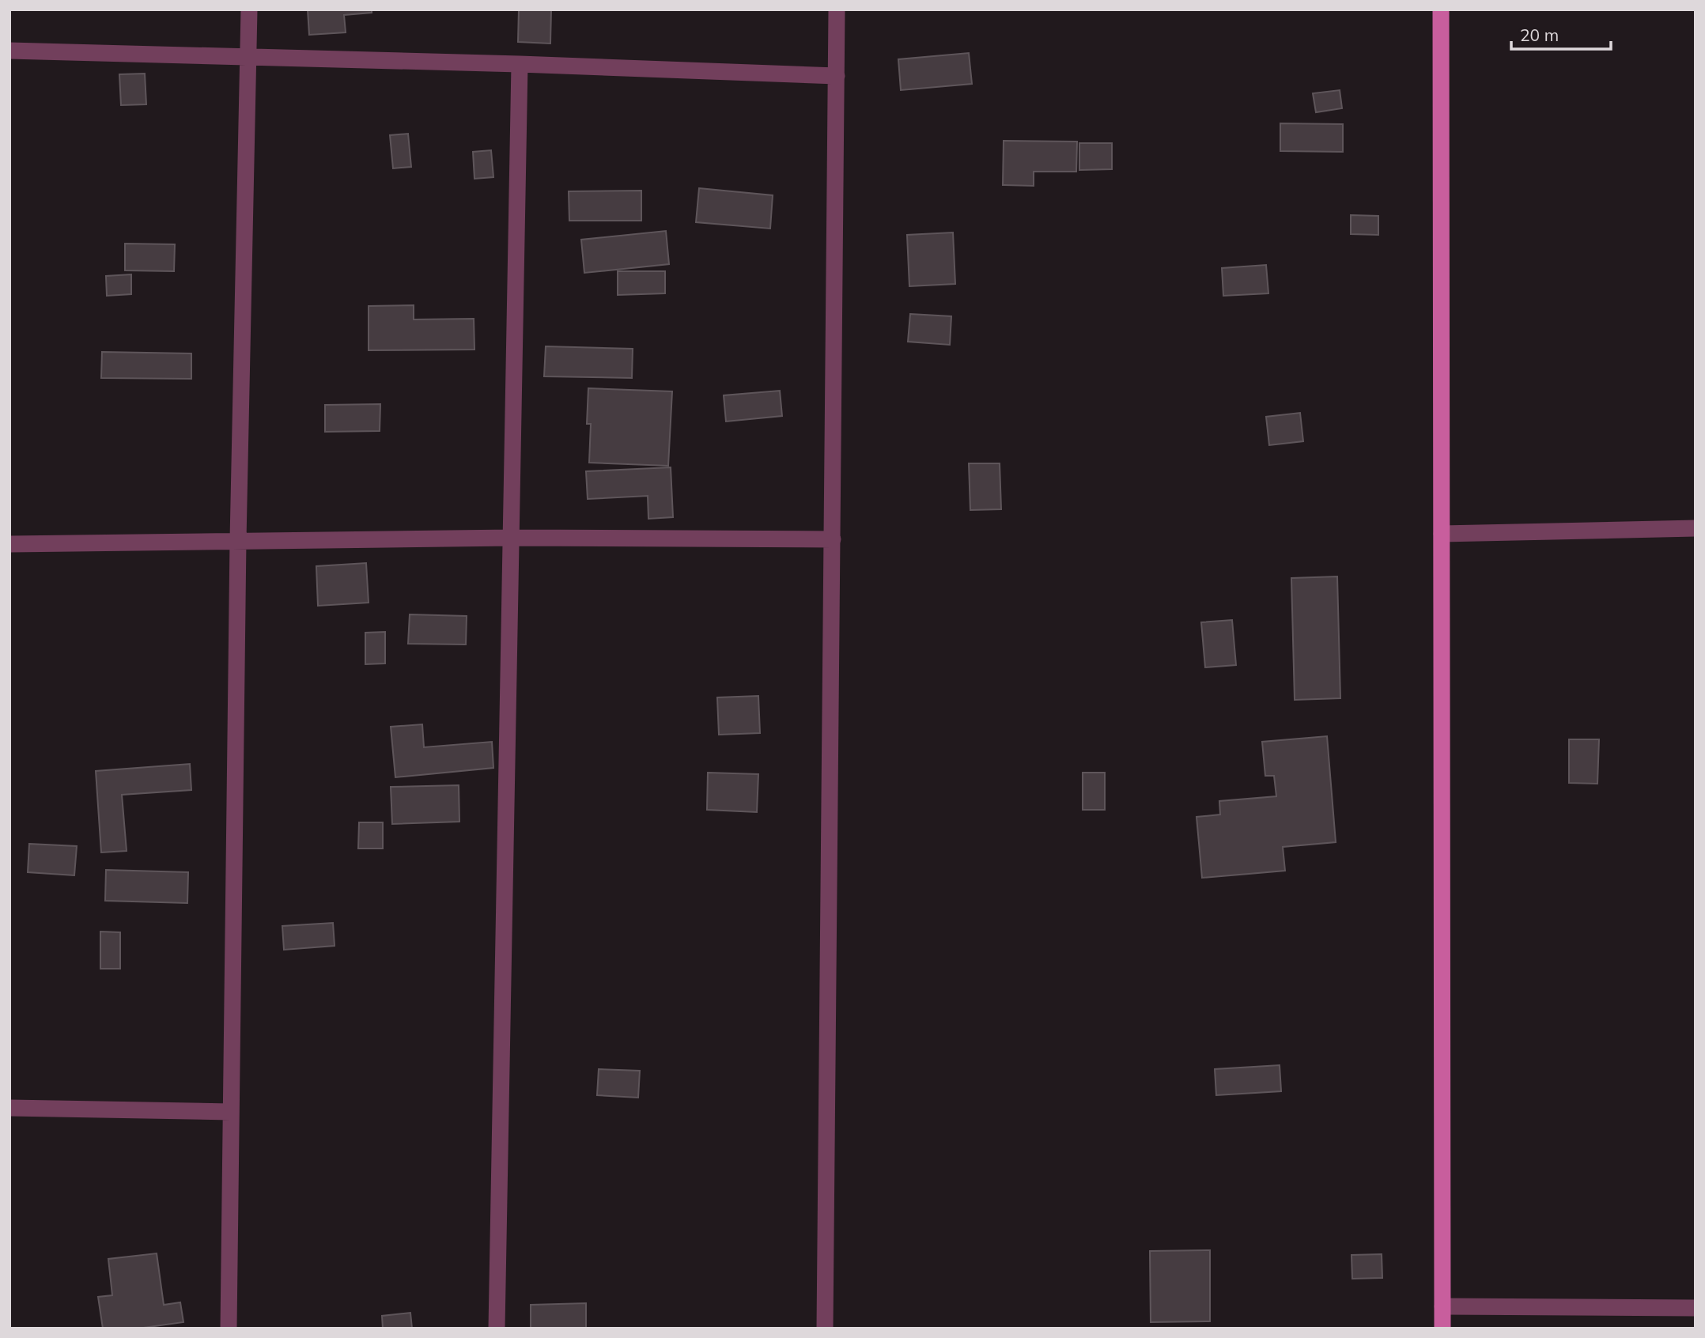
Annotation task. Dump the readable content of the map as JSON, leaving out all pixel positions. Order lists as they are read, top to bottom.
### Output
{
  "scale_bar": "20 m"
}
